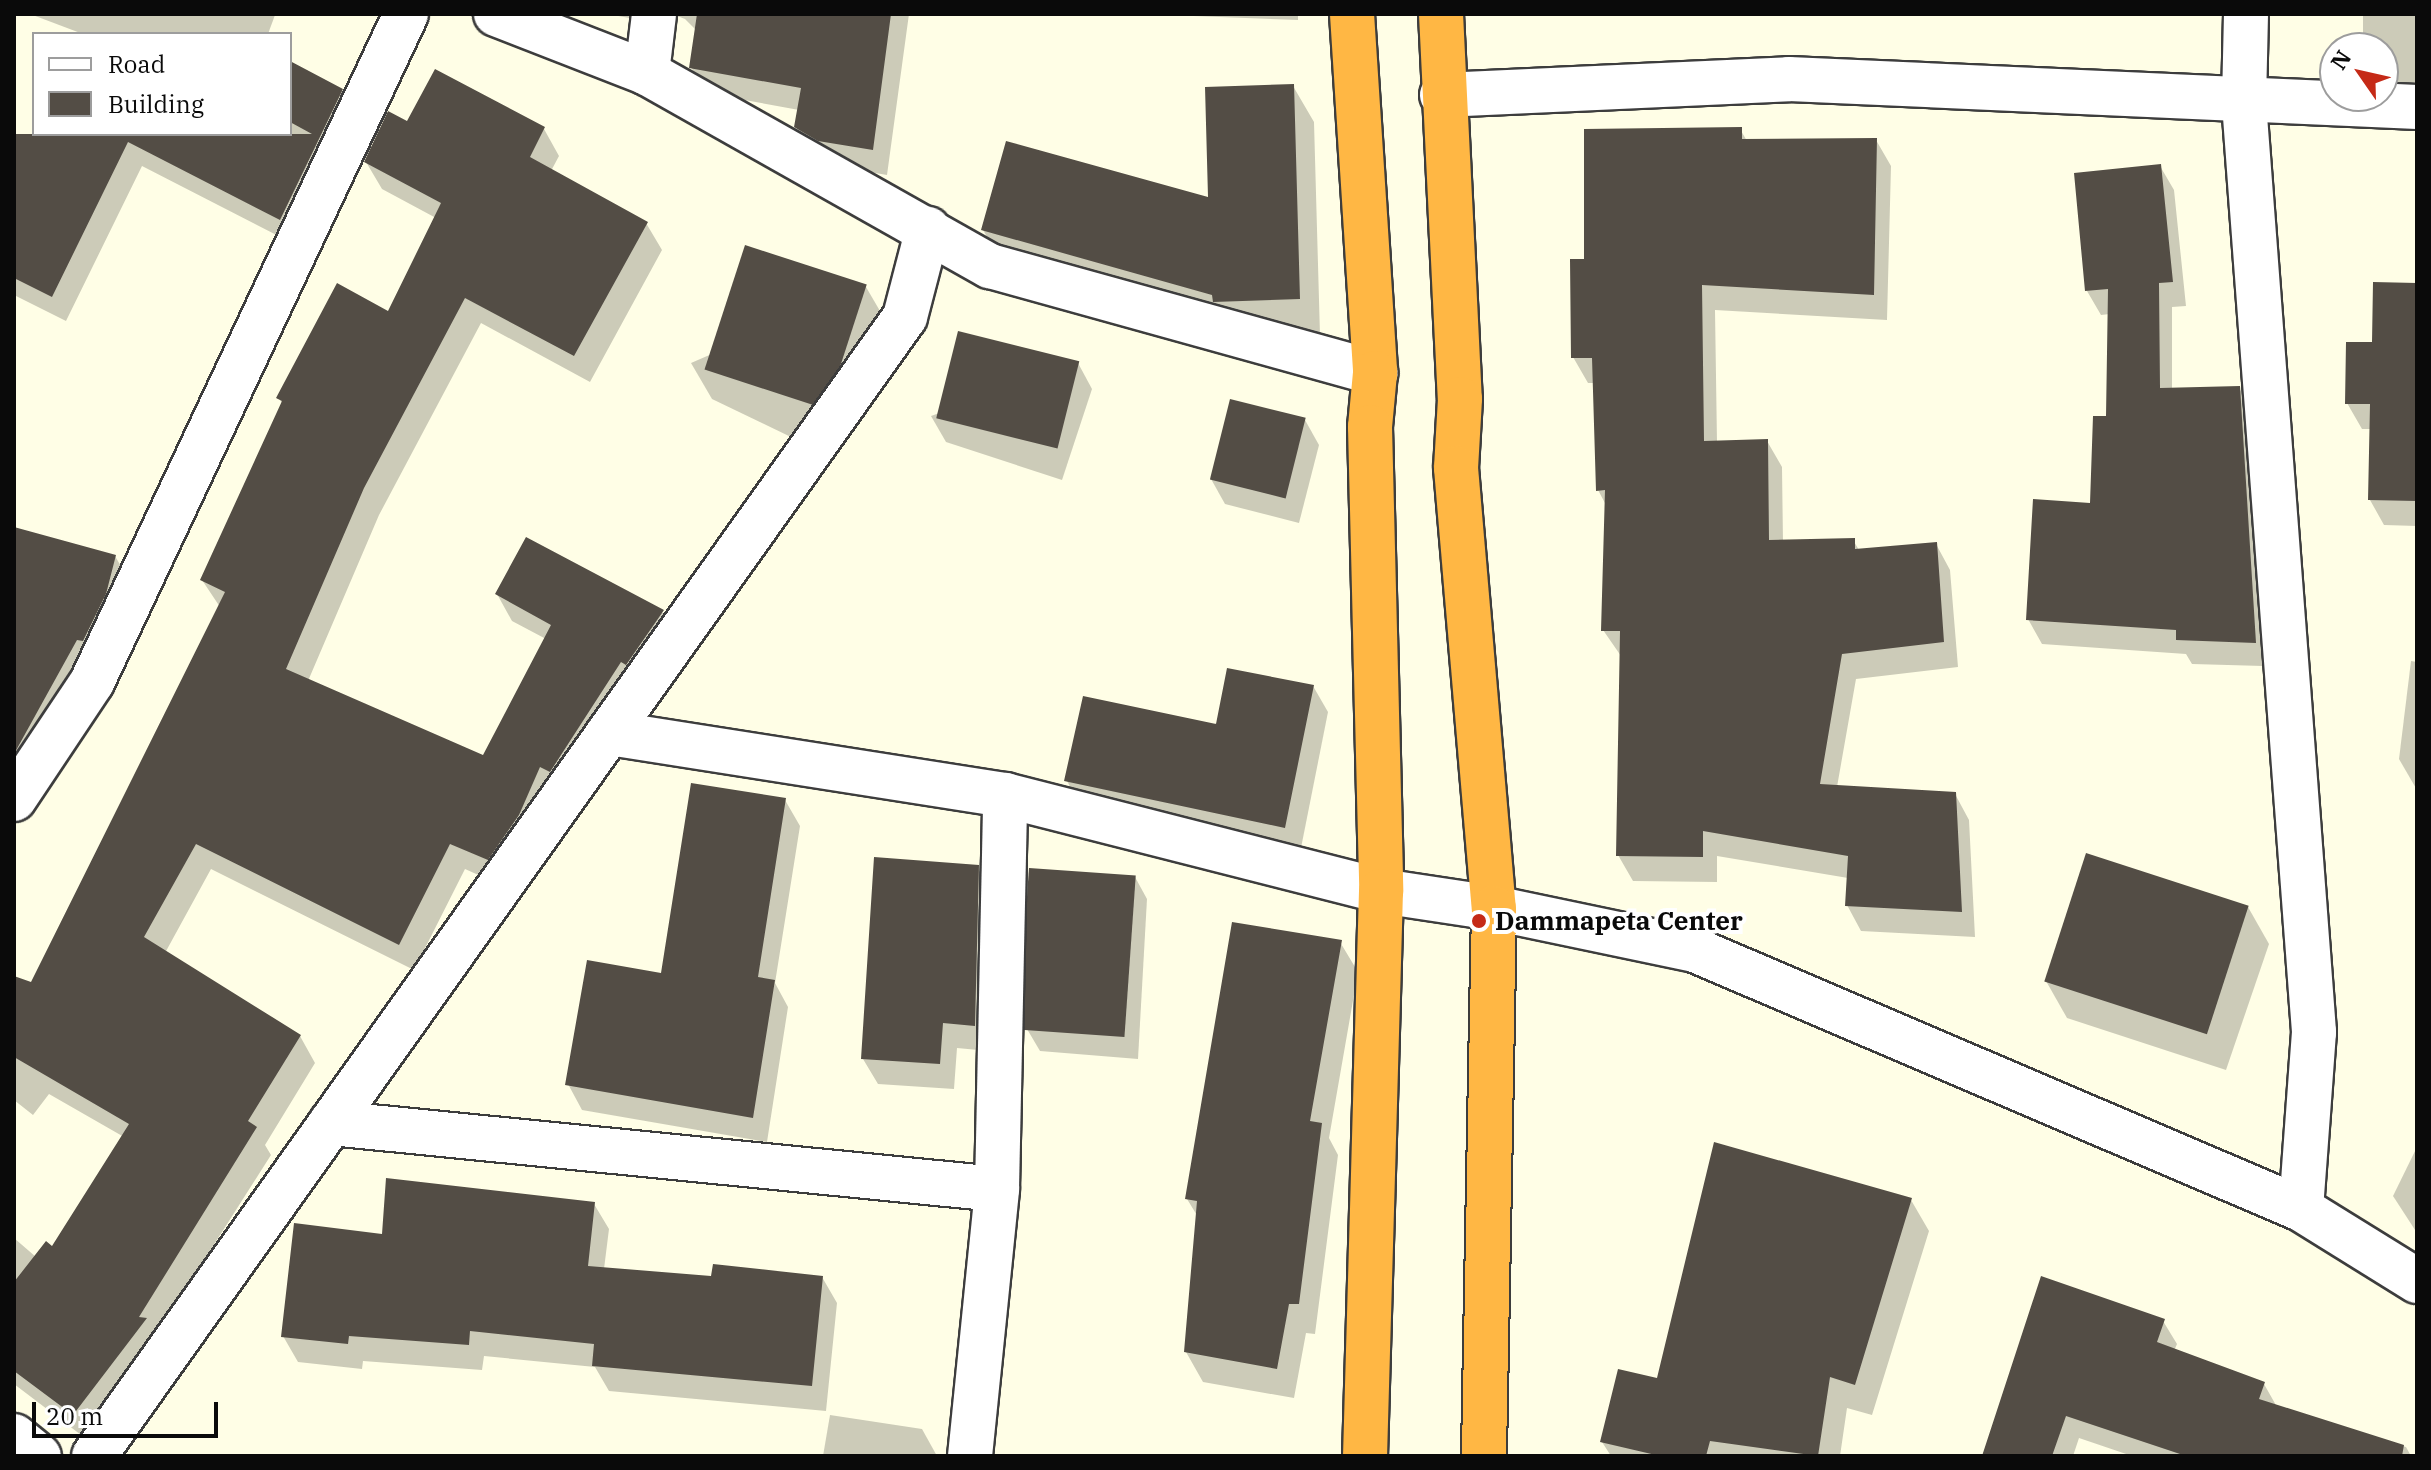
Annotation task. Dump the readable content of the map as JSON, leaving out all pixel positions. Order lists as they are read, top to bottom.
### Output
{
  "places": ["Dammapeta Center"],
  "legend": ["Road", "Building"],
  "scale_bar": "20 m",
  "north": "top left"
}
